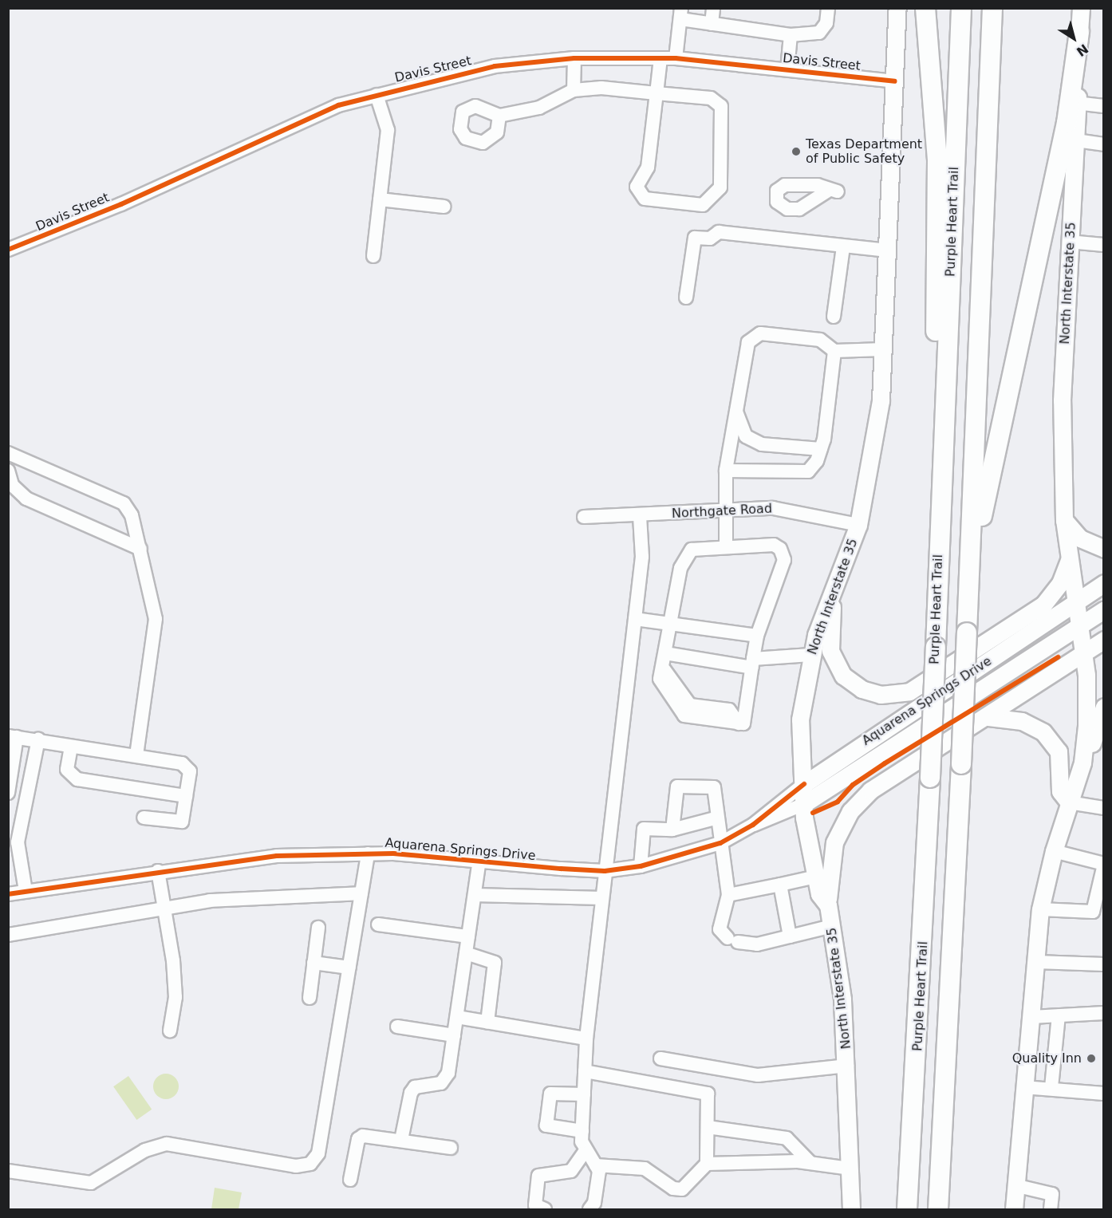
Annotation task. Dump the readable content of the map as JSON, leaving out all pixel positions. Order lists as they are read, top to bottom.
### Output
{
  "streets": {
    "highway": ["Purple Heart Trail"],
    "main road": ["North Interstate 35", "Aquarena Springs Drive"],
    "street": ["Davis Street", "Northgate Road"]
  },
  "crossings": [
    ["Davis Street", "North Interstate 35"],
    ["North Interstate 35", "Northgate Road"],
    ["North Interstate 35", "Aquarena Springs Drive"]
  ],
  "places": ["Texas Department of Public Safety", "Quality Inn"],
  "north": "bottom right"
}
